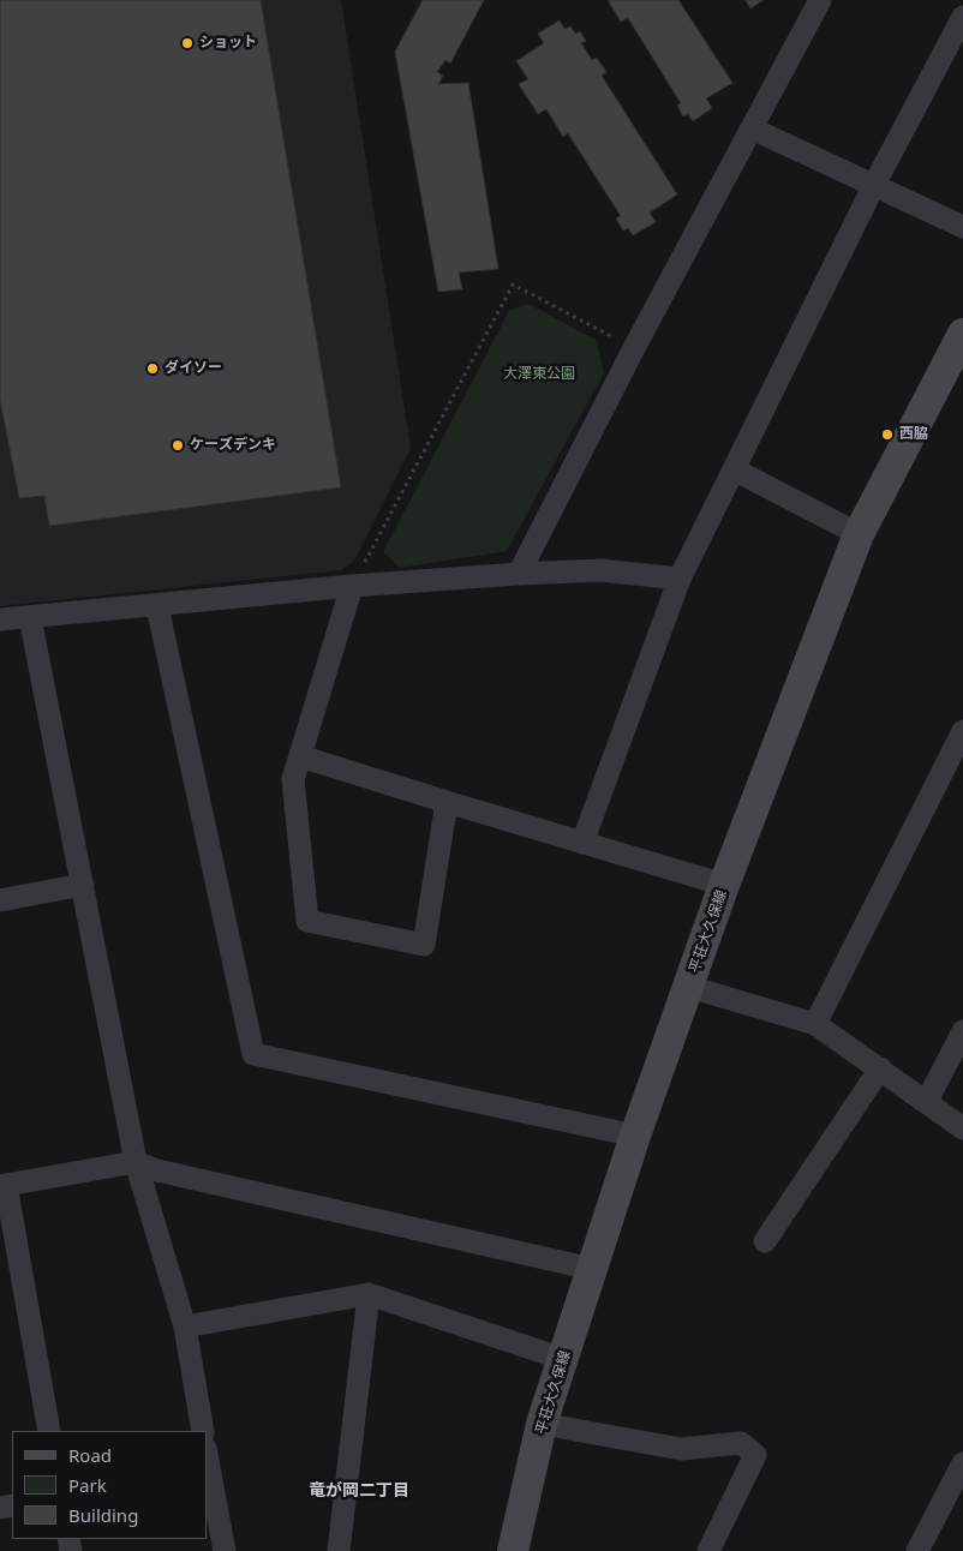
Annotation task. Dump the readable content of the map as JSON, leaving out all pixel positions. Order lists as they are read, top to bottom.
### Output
{
  "streets": {
    "main road": ["平荘大久保線"]
  },
  "districts": ["竜が岡二丁目"],
  "parks": ["大澤東公園"],
  "places": [
    "ショット",
    "ダイソー",
    "西脇",
    "ケーズデンキ"
  ],
  "legend": ["Road", "Park", "Building"]
}
